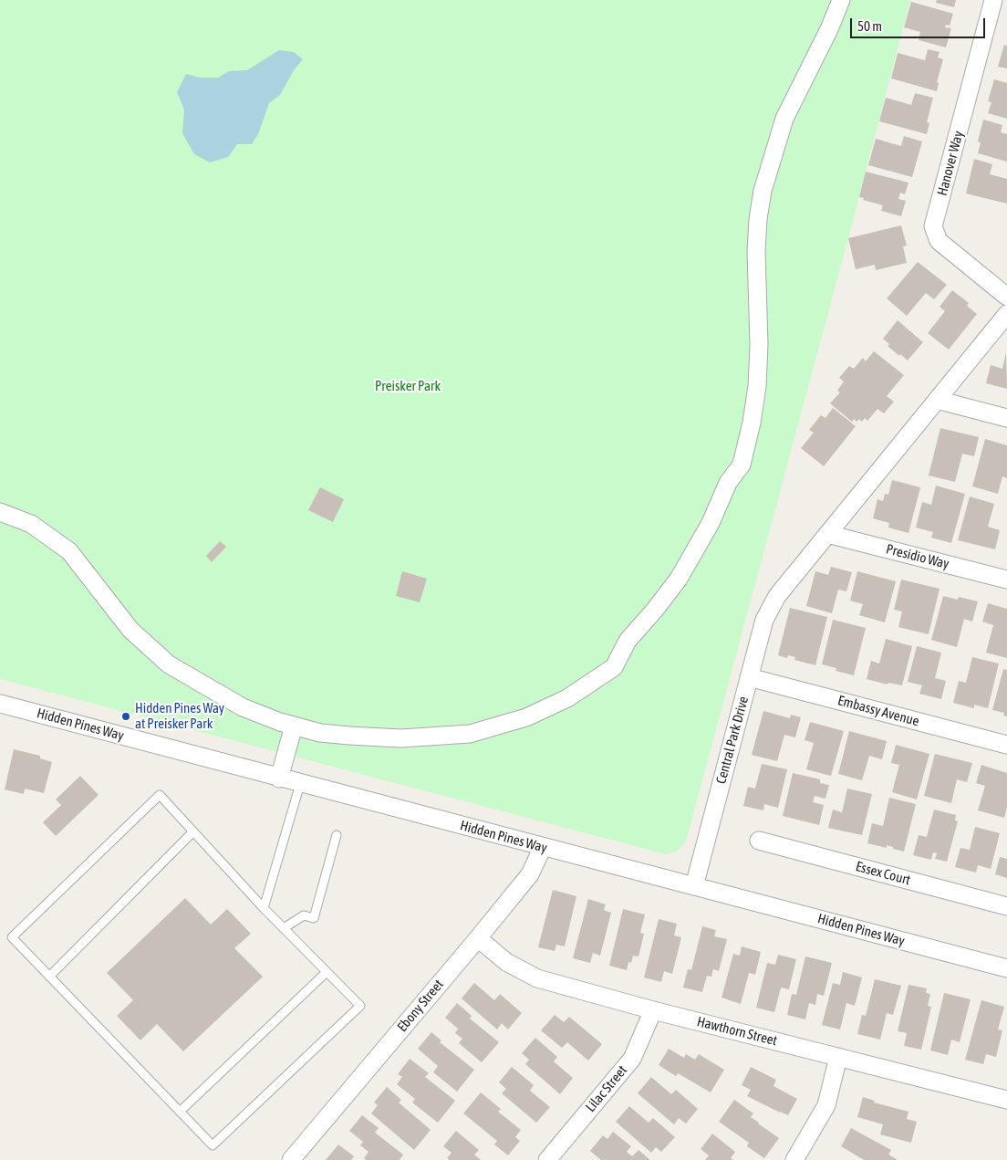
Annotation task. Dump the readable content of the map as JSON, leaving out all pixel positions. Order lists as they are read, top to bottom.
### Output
{
  "streets": {
    "street": [
      "Hanover Way",
      "Presidio Way",
      "Embassy Avenue",
      "Hidden Pines Way",
      "Central Park Drive",
      "Essex Court",
      "Ebony Street",
      "Hawthorn Street",
      "Lilac Street"
    ]
  },
  "crossings": [
    ["Presidio Way", "Central Park Drive"],
    ["Embassy Avenue", "Central Park Drive"],
    ["Hidden Pines Way", "Central Park Drive"],
    ["Hidden Pines Way", "Ebony Street"],
    ["Ebony Street", "Hawthorn Street"],
    ["Hawthorn Street", "Lilac Street"]
  ],
  "parks": ["Preisker Park"],
  "places": ["Hidden Pines Way at Preisker Park"],
  "scale_bar": "50 m"
}
